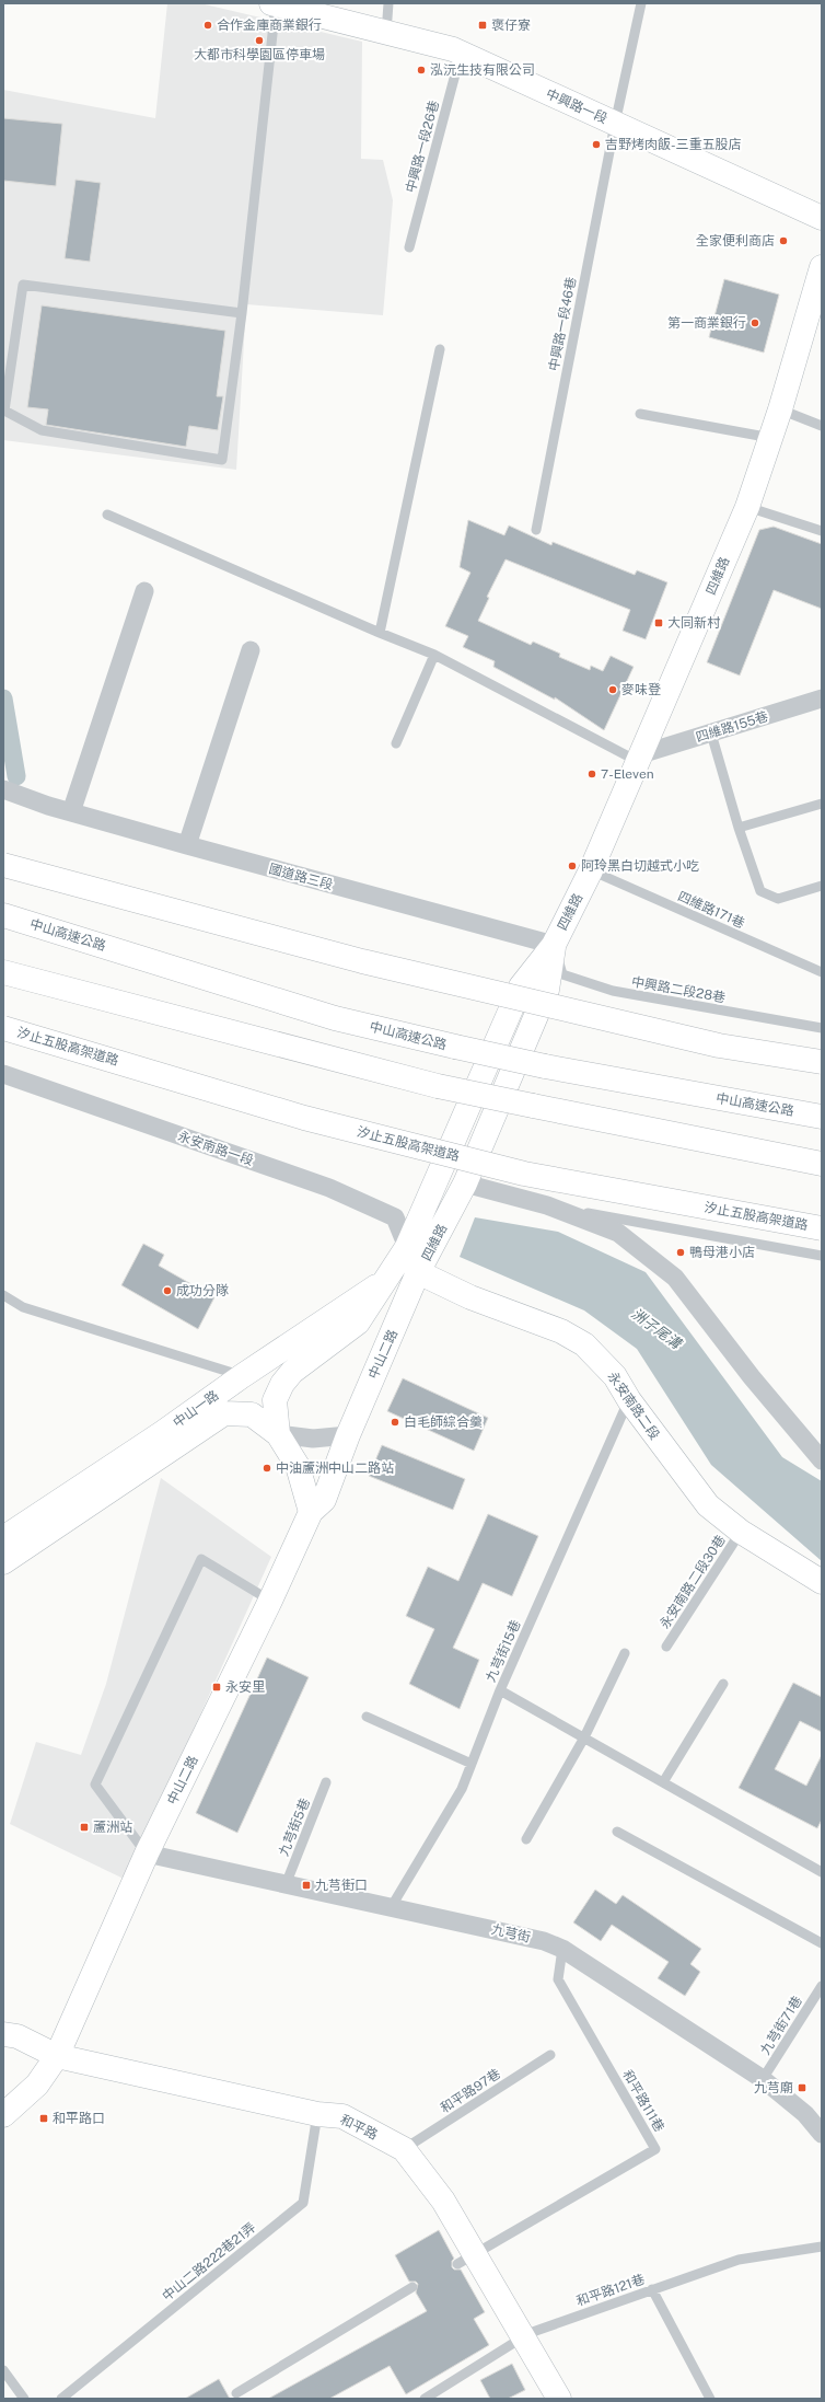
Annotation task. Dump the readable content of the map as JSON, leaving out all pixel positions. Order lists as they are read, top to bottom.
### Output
{
  "streets": {
    "main road": [
      "中興路一段",
      "四維路",
      "中山高速公路",
      "汐止五股高架道路",
      "中山二路",
      "永安南路二段",
      "中山一路",
      "和平路"
    ],
    "street": [
      "四維路155巷",
      "國道路三段",
      "永安南路一段",
      "九芎街"
    ],
    "lane": [
      "中興路一段26巷",
      "中興路一段46巷",
      "四維路171巷",
      "中興路二段28巷",
      "永安南路二段30巷",
      "九芎街15巷",
      "九芎街5巷",
      "九芎街71巷",
      "和平路97巷",
      "和平路111巷",
      "中山二路222巷21弄",
      "和平路121巷"
    ]
  },
  "crossings": [
    ["中興路一段", "中興路一段26巷"],
    ["中興路一段", "中興路一段46巷"],
    ["四維路", "四維路155巷"],
    ["四維路", "國道路三段"],
    ["四維路", "四維路171巷"],
    ["四維路", "中興路二段28巷"],
    ["四維路", "永安南路一段"],
    ["四維路", "中山二路"],
    ["四維路", "永安南路二段"],
    ["四維路", "中山一路"],
    ["國道路三段", "中興路二段28巷"],
    ["永安南路一段", "中山一路"],
    ["中山二路", "永安南路二段"],
    ["中山二路", "中山一路"],
    ["中山二路", "九芎街"],
    ["中山二路", "和平路"],
    ["永安南路二段", "永安南路二段30巷"],
    ["永安南路二段", "九芎街15巷"],
    ["九芎街15巷", "九芎街"],
    ["九芎街5巷", "九芎街"],
    ["九芎街", "九芎街71巷"],
    ["九芎街", "和平路111巷"],
    ["和平路97巷", "和平路"],
    ["和平路111巷", "和平路"],
    ["和平路", "中山二路222巷21弄"],
    ["和平路", "和平路121巷"]
  ],
  "water": ["洲子尾溝"],
  "places": {
    "other": [
      "合作金庫商業銀行",
      "大都市科學園區停車場",
      "泓沅生技有限公司",
      "吉野烤肉飯-三重五股店",
      "全家便利商店",
      "第一商業銀行",
      "麥味登",
      "7-Eleven",
      "阿玲黑白切越式小吃",
      "鴨母港小店",
      "成功分隊",
      "白毛師綜合羹",
      "中油蘆洲中山二路站"
    ],
    "transit": [
      "褒仔寮",
      "大同新村",
      "永安里",
      "蘆洲站",
      "九芎街口",
      "九芎廟",
      "和平路口"
    ]
  }
}
